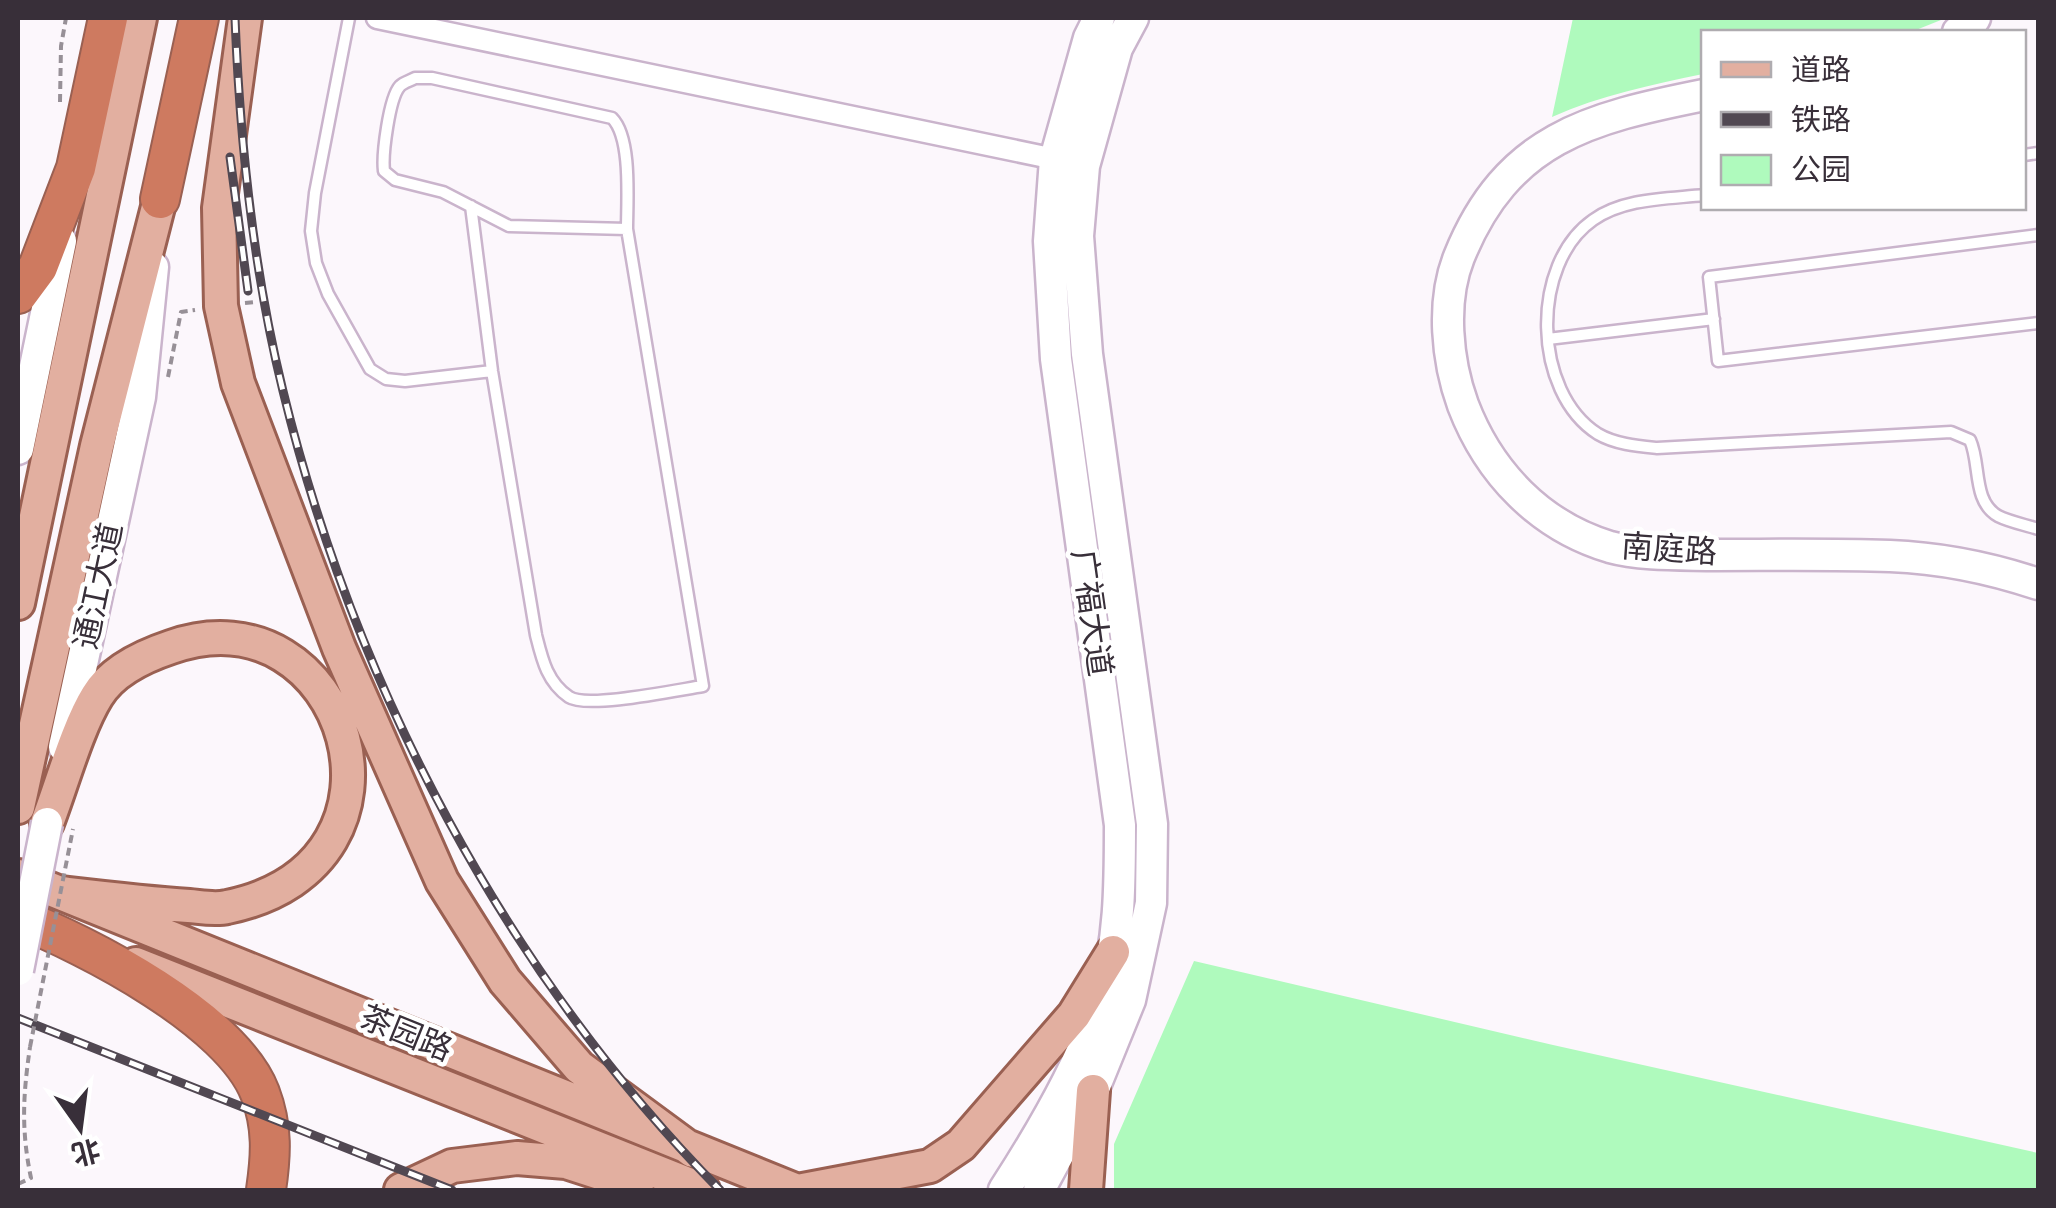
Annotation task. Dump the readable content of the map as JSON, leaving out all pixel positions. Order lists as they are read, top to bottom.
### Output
{
  "streets": {
    "highway": ["通江大道"],
    "main road": ["南庭路", "广福大道", "茶园路"]
  },
  "legend": ["道路", "铁路", "公园"],
  "north": "bottom"
}
